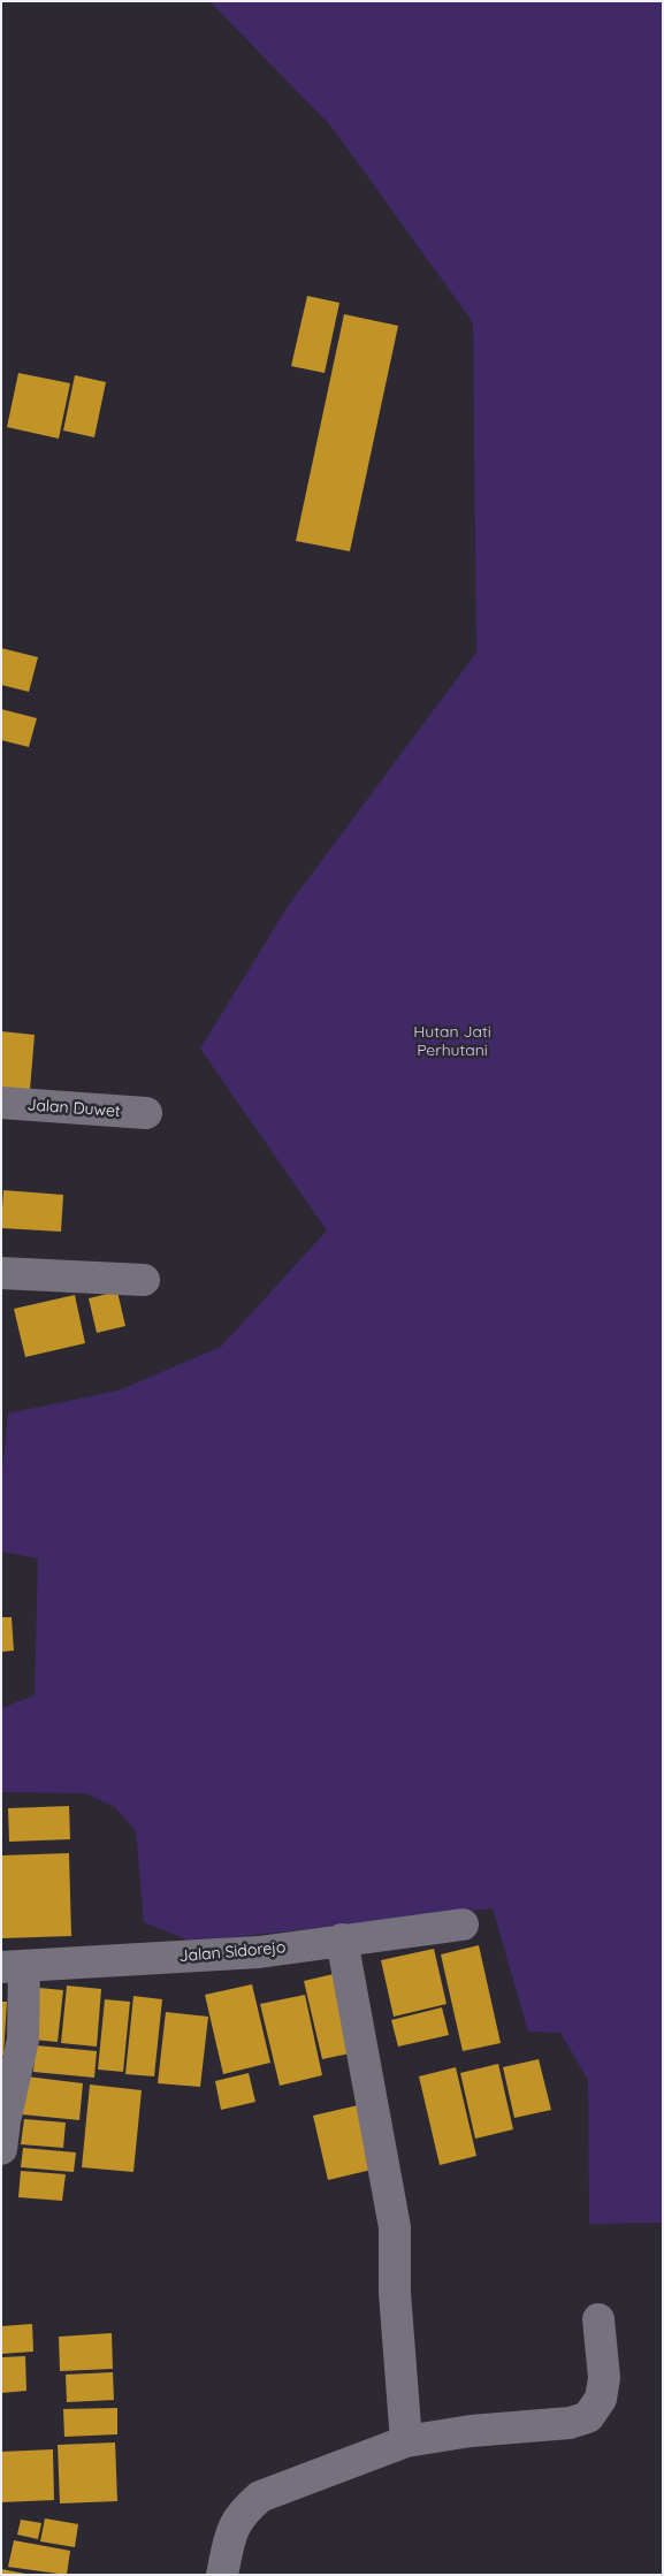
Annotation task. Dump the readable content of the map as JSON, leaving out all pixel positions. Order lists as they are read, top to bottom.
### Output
{
  "streets": {
    "street": ["Jalan Duwet", "Jalan Sidorejo"]
  },
  "parks": ["Hutan Jati Perhutani"]
}
